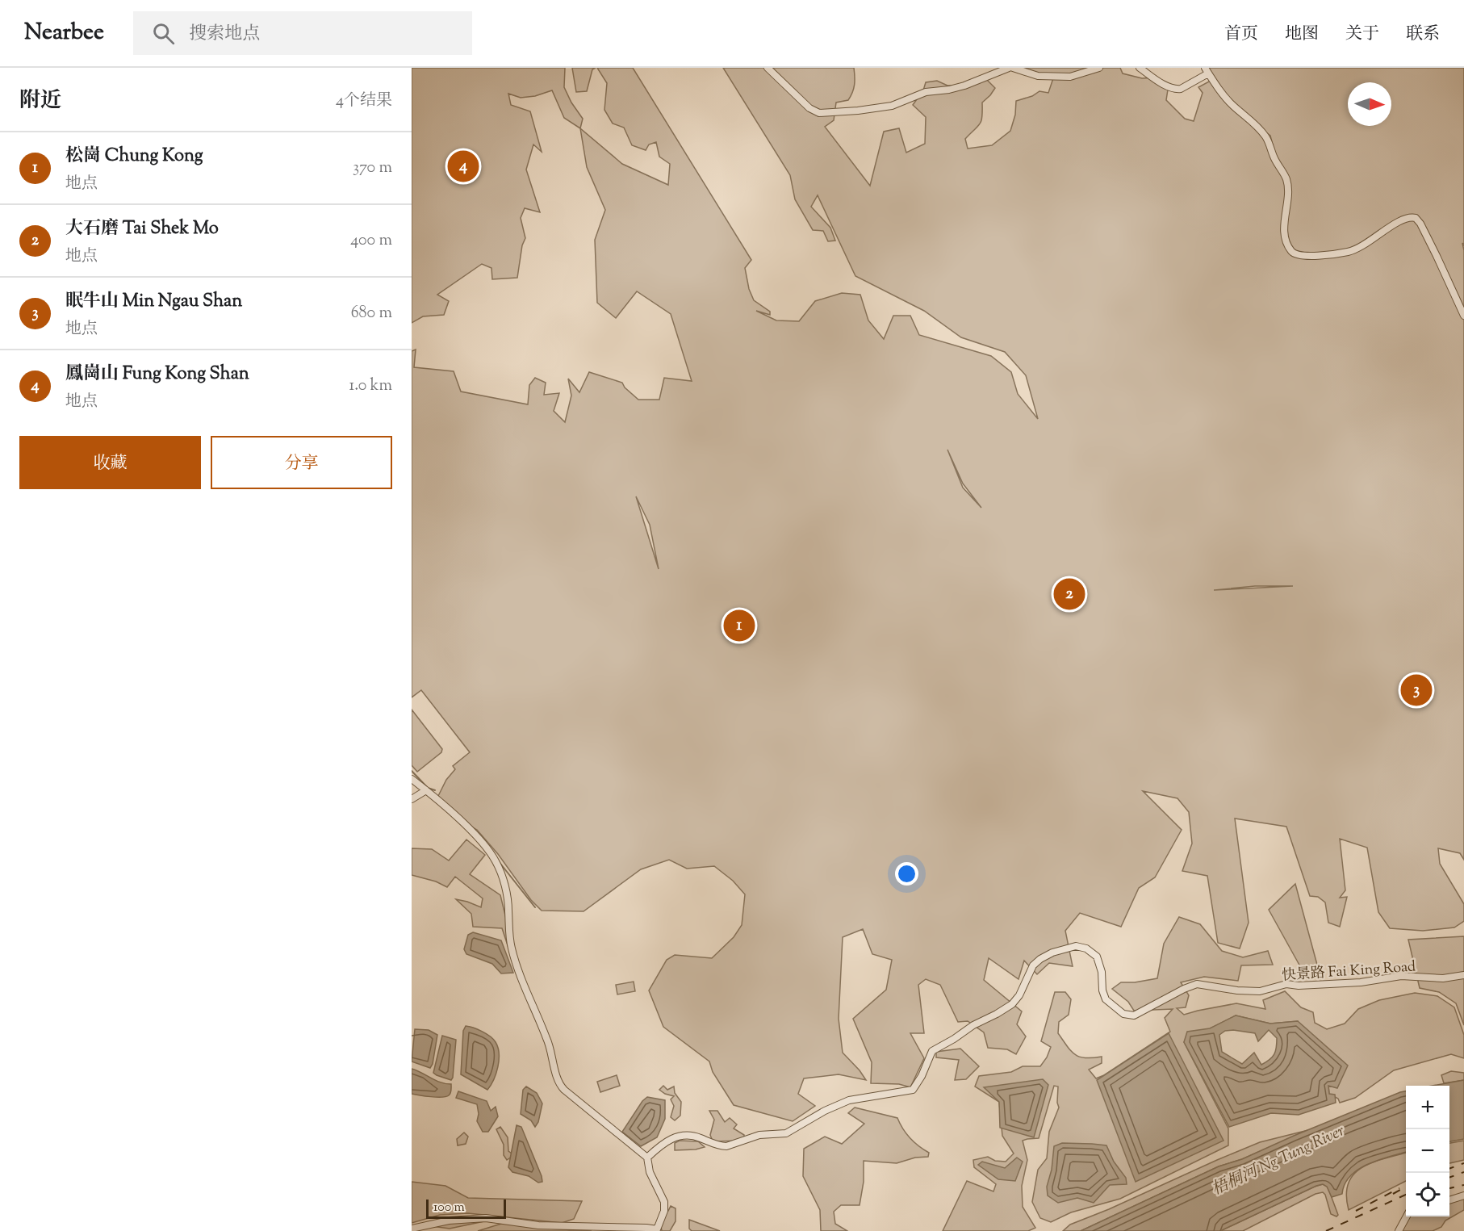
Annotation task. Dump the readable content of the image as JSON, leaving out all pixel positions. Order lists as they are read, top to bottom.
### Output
{
  "streets": {
    "street": ["快景路 Fai King Road"]
  },
  "water": ["梧桐河 Ng Tung River"],
  "scale_bar": "100 m",
  "north": "right",
  "page": {
    "header": "Nearbee",
    "search": "搜索地点",
    "nav": [
      "首页",
      "地图",
      "关于",
      "联系"
    ],
    "heading": ["附近", "4个结果"],
    "list": [
      {
        "mark": "1",
        "name": "松崗 Chung Kong",
        "note": "地点",
        "value": "370 m"
      },
      {
        "mark": "2",
        "name": "大石磨 Tai Shek Mo",
        "note": "地点",
        "value": "400 m"
      },
      {
        "mark": "3",
        "name": "眠牛山 Min Ngau Shan",
        "note": "地点",
        "value": "680 m"
      },
      {
        "mark": "4",
        "name": "鳳崗山 Fung Kong Shan",
        "note": "地点",
        "value": "1.0 km"
      }
    ],
    "pins": [
      "4",
      "2",
      "1",
      "3"
    ],
    "buttons": ["收藏", "分享"],
    "map_buttons": ["+", "−"],
    "scale": "100 m"
  }
}
